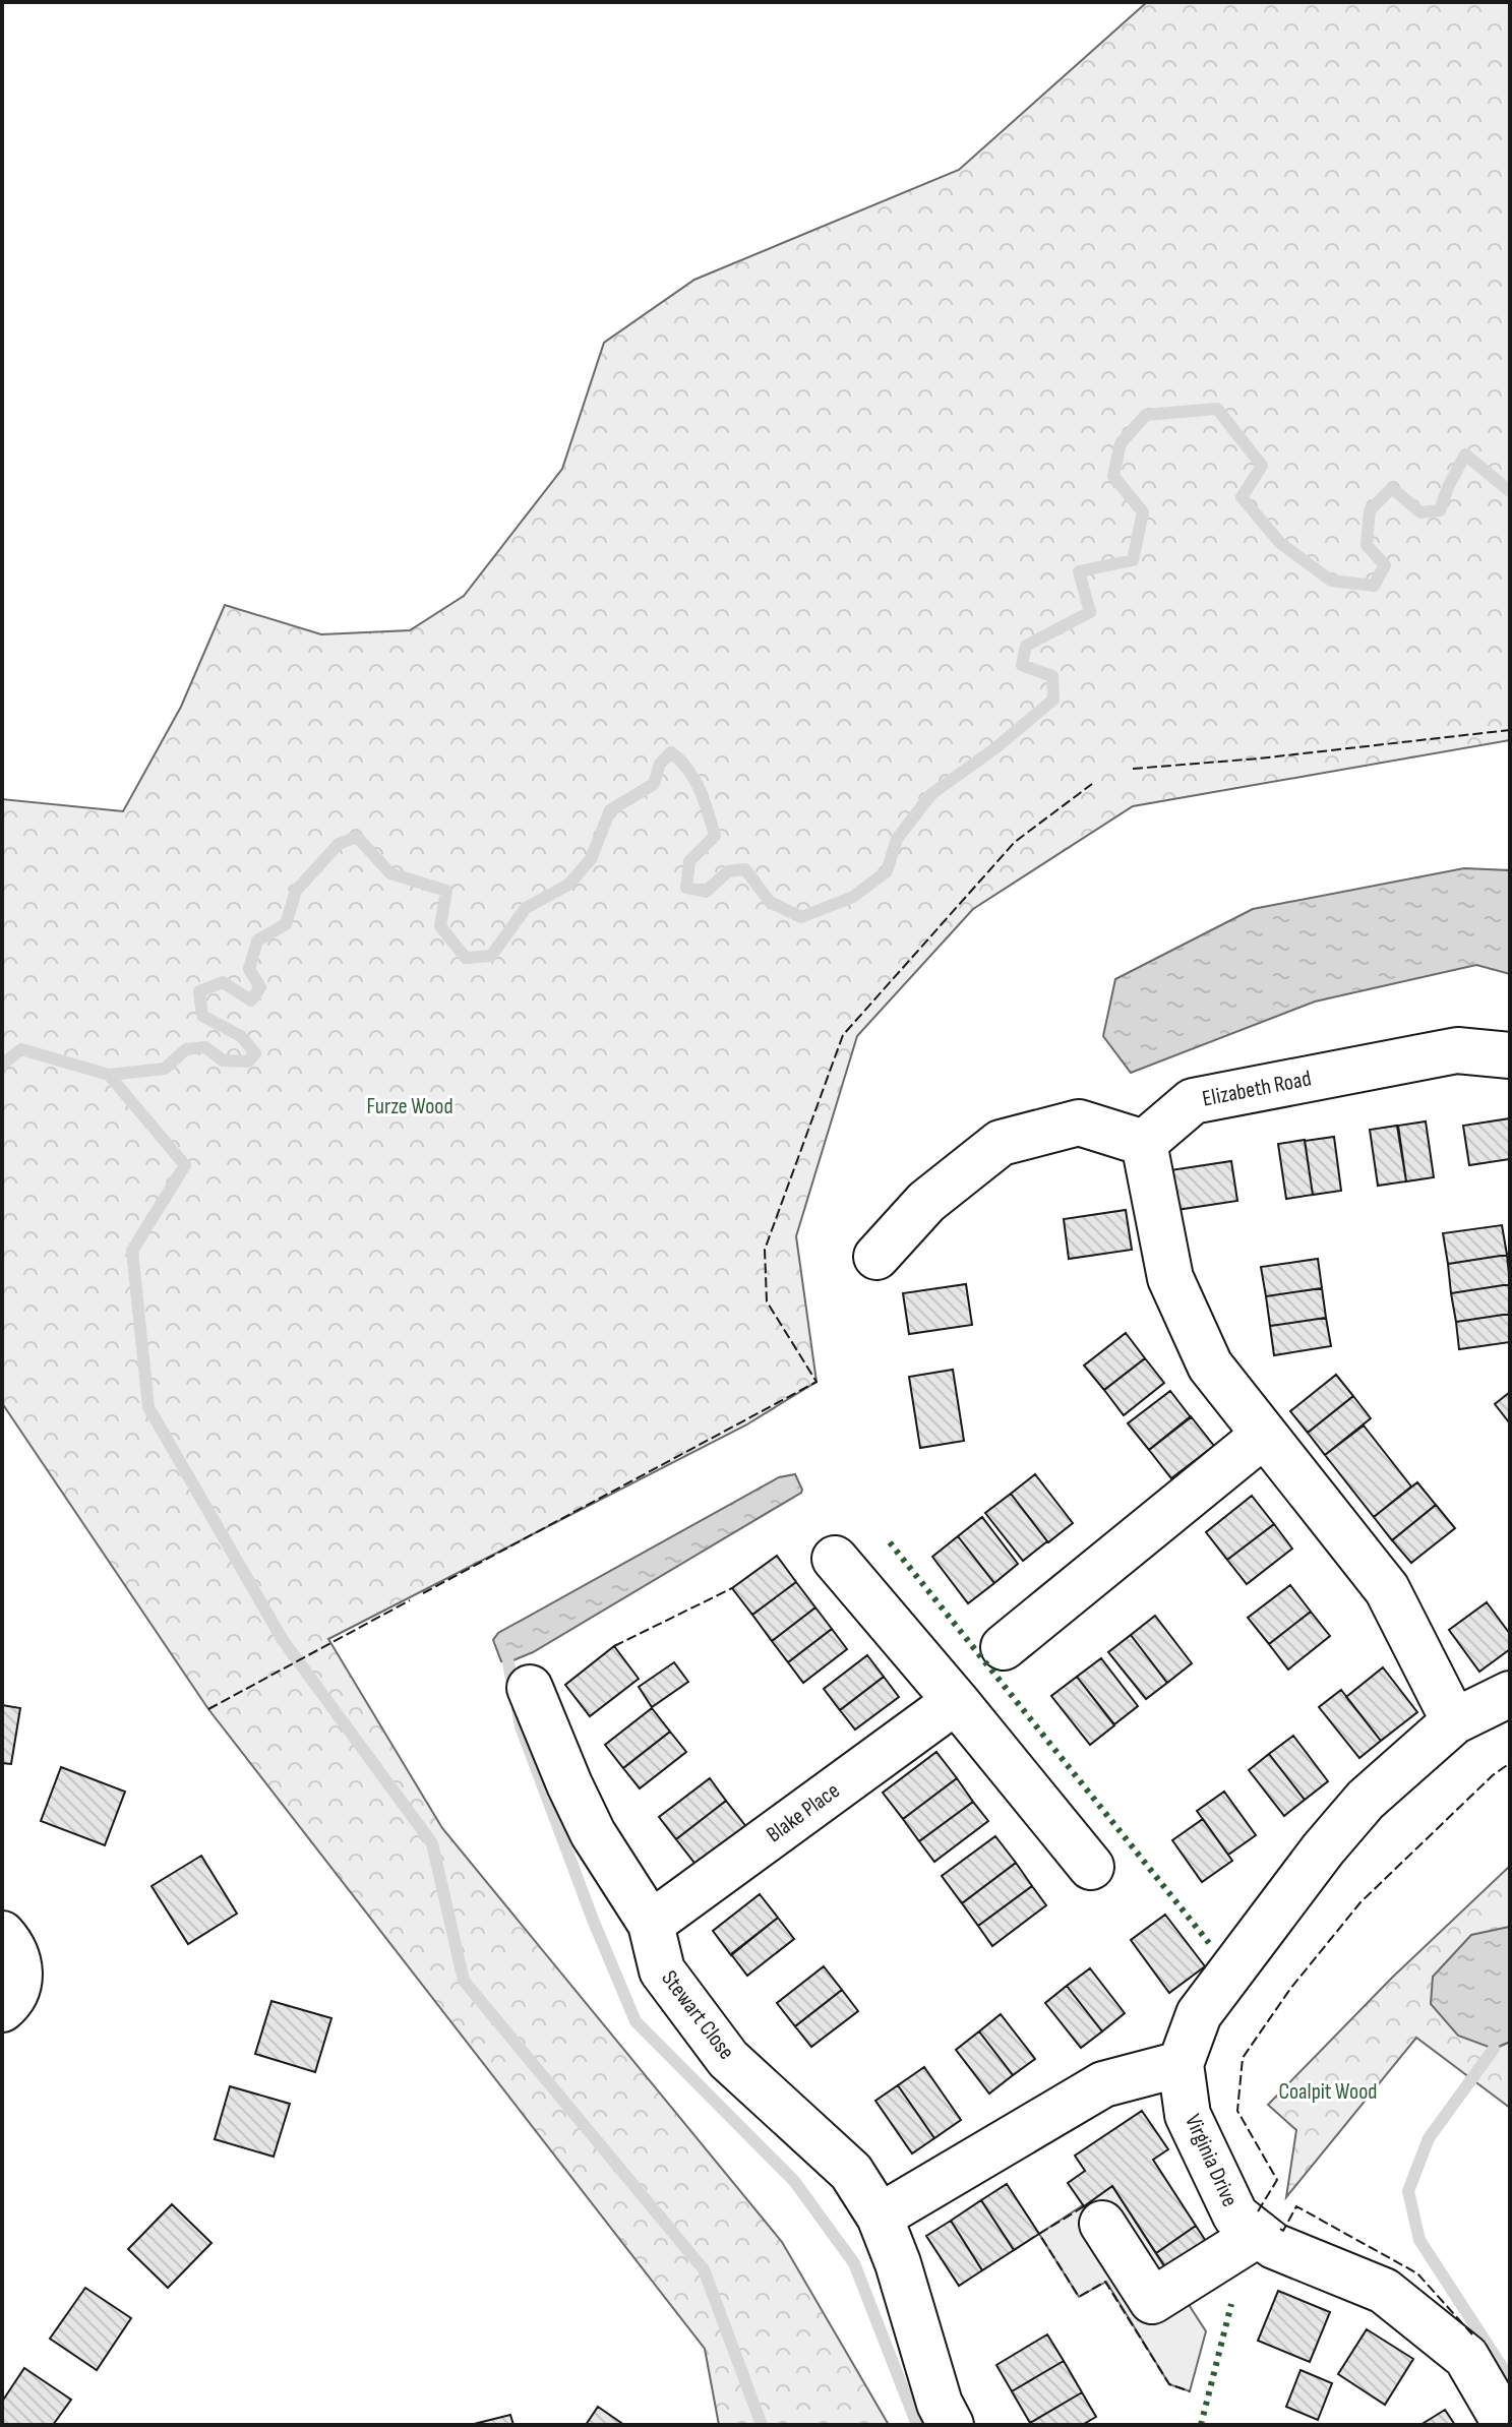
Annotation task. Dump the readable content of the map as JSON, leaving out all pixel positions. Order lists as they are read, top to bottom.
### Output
{
  "streets": {
    "street": [
      "Elizabeth Road",
      "Blake Place",
      "Stewart Close",
      "Virginia Drive"
    ]
  },
  "crossings": [
    ["Blake Place", "Stewart Close"]
  ],
  "parks": ["Furze Wood", "Coalpit Wood"]
}
